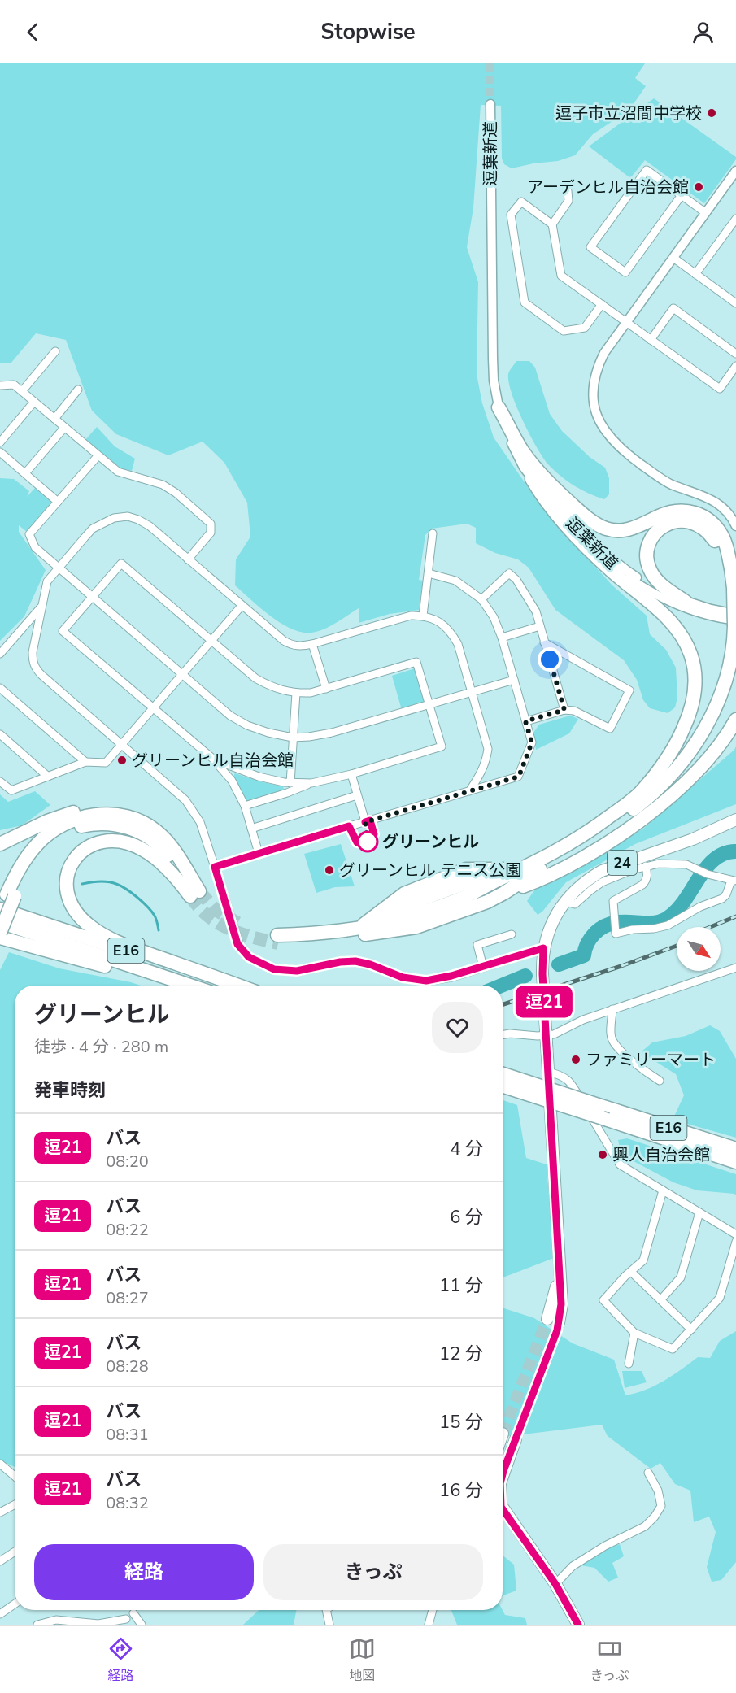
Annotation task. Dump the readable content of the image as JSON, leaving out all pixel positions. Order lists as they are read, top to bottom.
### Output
{
  "streets": {
    "highway": ["E16"],
    "main road": ["24"],
    "street": ["逗葉新道"]
  },
  "places": [
    "逗子市立沼間中学校",
    "アーデンヒル自治会館",
    "グリーンヒル自治会館",
    "グリーンヒル",
    "グリーンヒル テニス公園",
    "ファミリーマート",
    "興人自治会館"
  ],
  "lines": ["bus line 逗21"],
  "north": "bottom right",
  "page": {
    "header": "Stopwise",
    "on_map": "逗21",
    "heading": [
      ["グリーンヒル", "徒歩 · 4 分 · 280 m"],
      "発車時刻"
    ],
    "list": [
      {
        "mark": "逗21",
        "name": "バス",
        "note": "08:20",
        "value": "4 分"
      },
      {
        "mark": "逗21",
        "name": "バス",
        "note": "08:22",
        "value": "6 分"
      },
      {
        "mark": "逗21",
        "name": "バス",
        "note": "08:27",
        "value": "11 分"
      },
      {
        "mark": "逗21",
        "name": "バス",
        "note": "08:28",
        "value": "12 分"
      },
      {
        "mark": "逗21",
        "name": "バス",
        "note": "08:31",
        "value": "15 分"
      },
      {
        "mark": "逗21",
        "name": "バス",
        "note": "08:32",
        "value": "16 分"
      }
    ],
    "buttons": ["経路", "きっぷ"],
    "tabs": ["経路", "地図", "きっぷ"]
  }
}
